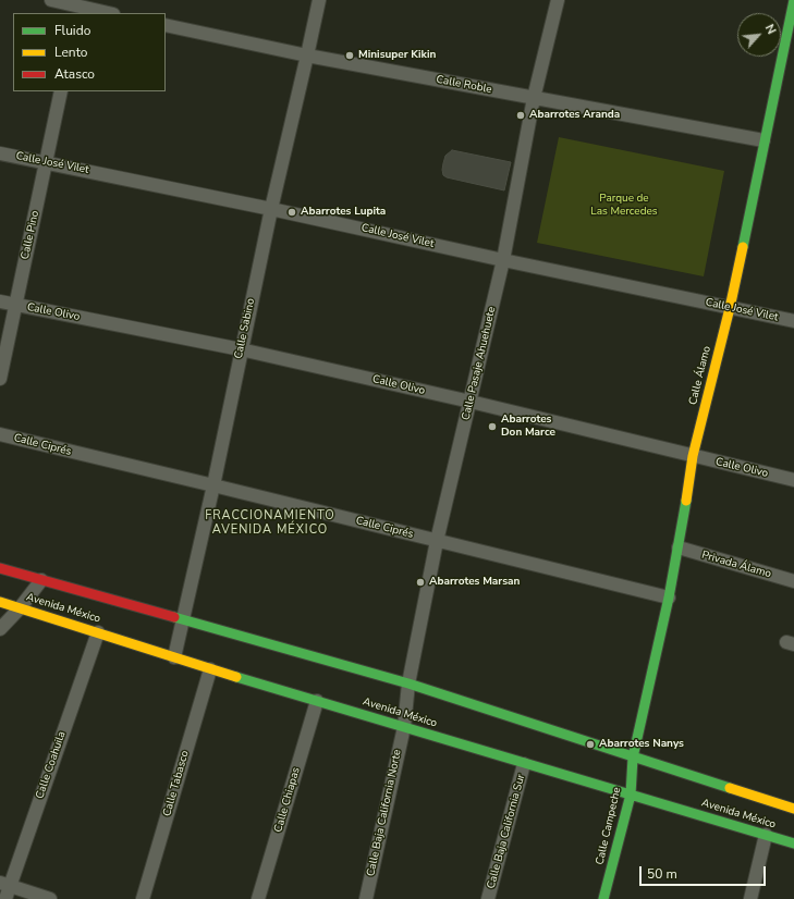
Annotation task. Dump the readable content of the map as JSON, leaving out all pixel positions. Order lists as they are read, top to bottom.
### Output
{
  "streets": {
    "street": [
      "Calle Roble",
      "Calle José Vilet",
      "Calle Pino",
      "Calle Olivo",
      "Calle Sabino",
      "Calle Pasaje Ahuehuete",
      "Calle Álamo",
      "Calle Ciprés",
      "Privada Álamo",
      "Avenida México",
      "Calle Coahuila",
      "Calle Tabasco",
      "Calle Chiapas",
      "Calle Baja California Norte",
      "Calle Campeche",
      "Calle Baja California Sur"
    ]
  },
  "crossings": [
    ["Calle Roble", "Calle Sabino"],
    ["Calle Roble", "Calle Pasaje Ahuehuete"],
    ["Calle Roble", "Calle Álamo"],
    ["Calle José Vilet", "Calle Pino"],
    ["Calle José Vilet", "Calle Sabino"],
    ["Calle José Vilet", "Calle Pasaje Ahuehuete"],
    ["Calle José Vilet", "Calle Álamo"],
    ["Calle Pino", "Calle Olivo"],
    ["Calle Olivo", "Calle Sabino"],
    ["Calle Olivo", "Calle Pasaje Ahuehuete"],
    ["Calle Olivo", "Calle Álamo"],
    ["Calle Sabino", "Calle Ciprés"],
    ["Calle Sabino", "Avenida México"],
    ["Calle Pasaje Ahuehuete", "Calle Ciprés"],
    ["Calle Pasaje Ahuehuete", "Avenida México"],
    ["Calle Pasaje Ahuehuete", "Calle Baja California Norte"],
    ["Calle Álamo", "Calle Ciprés"],
    ["Calle Álamo", "Privada Álamo"],
    ["Calle Álamo", "Avenida México"],
    ["Calle Álamo", "Calle Campeche"],
    ["Avenida México", "Calle Coahuila"],
    ["Avenida México", "Calle Tabasco"],
    ["Avenida México", "Calle Chiapas"],
    ["Avenida México", "Calle Baja California Norte"],
    ["Avenida México", "Calle Campeche"],
    ["Avenida México", "Calle Baja California Sur"]
  ],
  "districts": ["FRACCIONAMIENTO AVENIDA MÉXICO"],
  "parks": ["Parque de Las Mercedes"],
  "places": [
    "Minisuper Kikin",
    "Abarrotes Aranda",
    "Abarrotes Lupita",
    "Abarrotes Don Marce",
    "Abarrotes Marsan",
    "Abarrotes Nanys"
  ],
  "legend": ["Fluido", "Lento", "Atasco"],
  "scale_bar": "50 m",
  "north": "top right"
}
